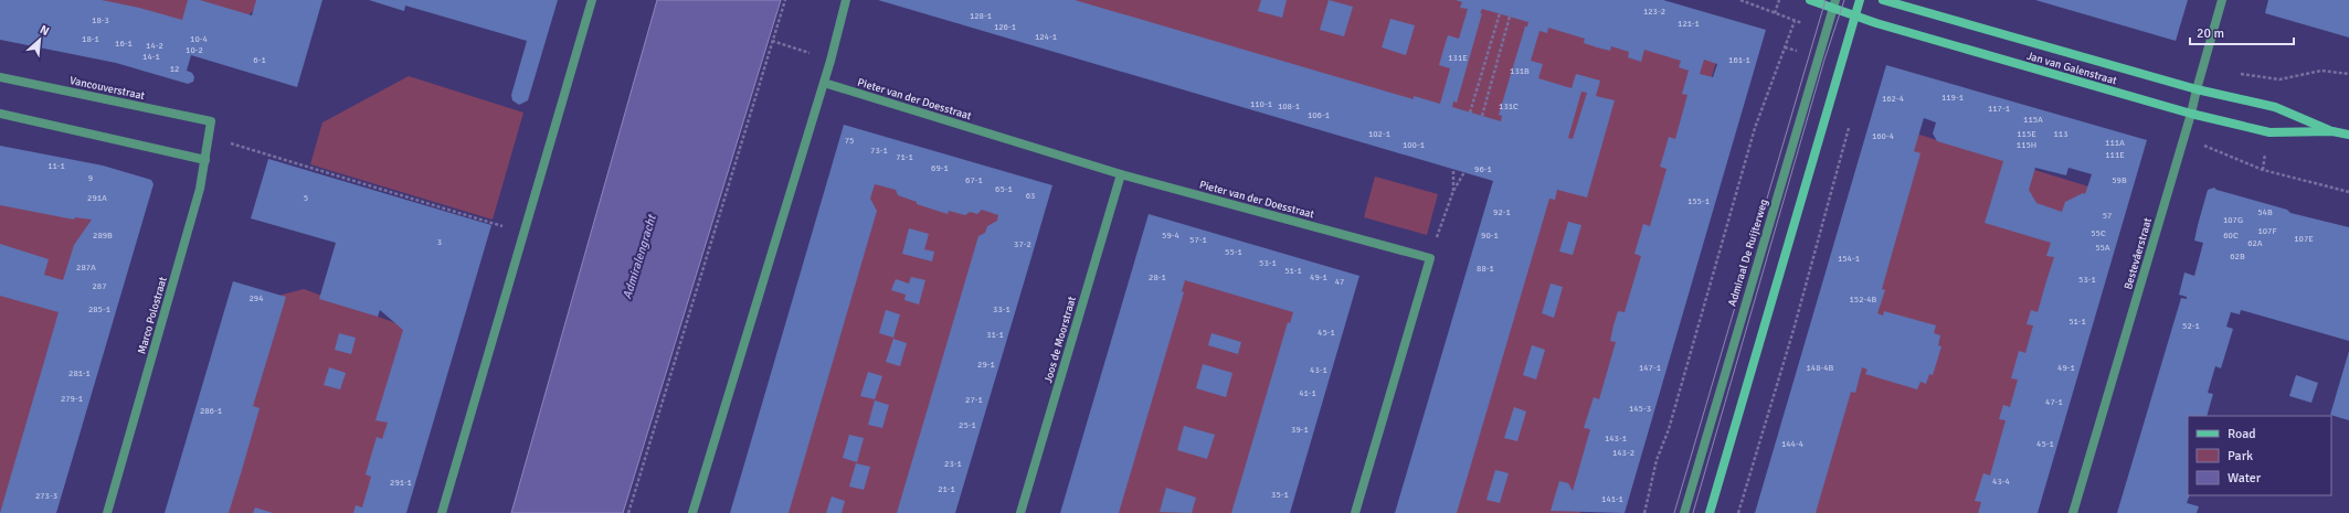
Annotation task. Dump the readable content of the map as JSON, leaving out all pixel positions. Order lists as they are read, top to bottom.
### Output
{
  "streets": {
    "main road": ["Jan van Galenstraat"],
    "street": [
      "Vancouverstraat",
      "Pieter van der Doesstraat",
      "Admiraal De Ruijterweg",
      "Bestevâerstraat",
      "Marco Polostraat",
      "Joos de Moorstraat"
    ]
  },
  "crossings": [
    ["Jan van Galenstraat", "Admiraal De Ruijterweg"],
    ["Jan van Galenstraat", "Bestevâerstraat"],
    ["Vancouverstraat", "Marco Polostraat"],
    ["Pieter van der Doesstraat", "Joos de Moorstraat"]
  ],
  "water": ["Admiralengracht"],
  "house_numbers": [
    "123-2",
    "128-1",
    "18-3",
    "121-1",
    "126-1",
    "124-1",
    "18-1",
    "10-4",
    "16-1",
    "14-2",
    "10-2",
    "14-1",
    "131E",
    "6-1",
    "161-1",
    "12",
    "131B",
    "119-1",
    "162-4",
    "110-1",
    "108-1",
    "131C",
    "117-1",
    "106-1",
    "115A",
    "102-1",
    "115E",
    "113",
    "160-4",
    "75",
    "111A",
    "100-1",
    "115H",
    "73-1",
    "111E",
    "71-1",
    "11-1",
    "69-1",
    "96-1",
    "9",
    "67-1",
    "59B",
    "65-1",
    "63",
    "291A",
    "5",
    "155-1",
    "92-1",
    "54B",
    "57",
    "107G",
    "107F",
    "55C",
    "289B",
    "59-4",
    "90-1",
    "60C",
    "107E",
    "57-1",
    "3",
    "62A",
    "37-2",
    "55A",
    "55-1",
    "62B",
    "154-1",
    "53-1",
    "287A",
    "88-1",
    "51-1",
    "28-1",
    "49-1",
    "53-1",
    "47",
    "287",
    "294",
    "152-4B",
    "285-1",
    "33-1",
    "51-1",
    "52-1",
    "45-1",
    "31-1",
    "29-1",
    "147-1",
    "148-4B",
    "49-1",
    "43-1",
    "281-1",
    "41-1",
    "279-1",
    "27-1",
    "47-1",
    "145-3",
    "286-1",
    "25-1",
    "39-1",
    "143-1",
    "144-4",
    "45-1",
    "143-2",
    "23-1",
    "43-4",
    "291-1",
    "21-1",
    "35-1",
    "273-3",
    "141-1"
  ],
  "legend": ["Road", "Park", "Water"],
  "scale_bar": "20 m",
  "north": "top right"
}
